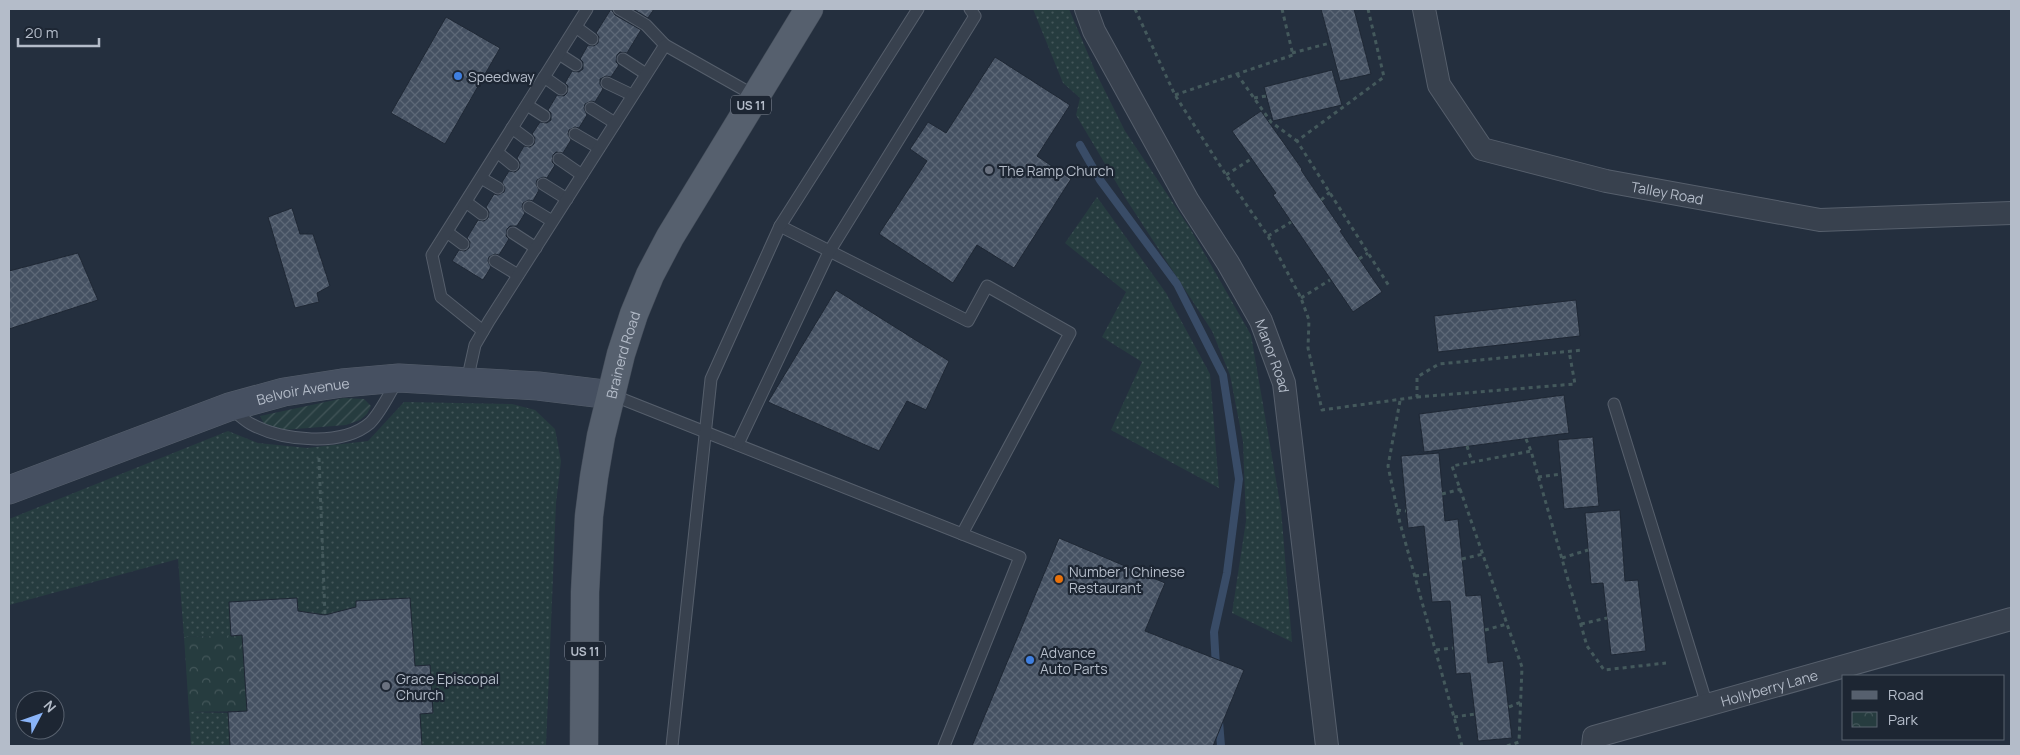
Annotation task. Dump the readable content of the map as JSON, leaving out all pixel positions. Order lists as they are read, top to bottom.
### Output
{
  "streets": {
    "main road": ["US 11", "Brainerd Road"],
    "street": [
      "Talley Road",
      "Manor Road",
      "Belvoir Avenue",
      "Hollyberry Lane"
    ]
  },
  "crossings": [
    ["Brainerd Road", "Belvoir Avenue"]
  ],
  "places": [
    "Speedway",
    "The Ramp Church",
    "Number 1 Chinese Restaurant",
    "Advance Auto Parts",
    "Grace Episcopal Church"
  ],
  "legend": ["Road", "Park"],
  "scale_bar": "20 m",
  "north": "top right"
}
